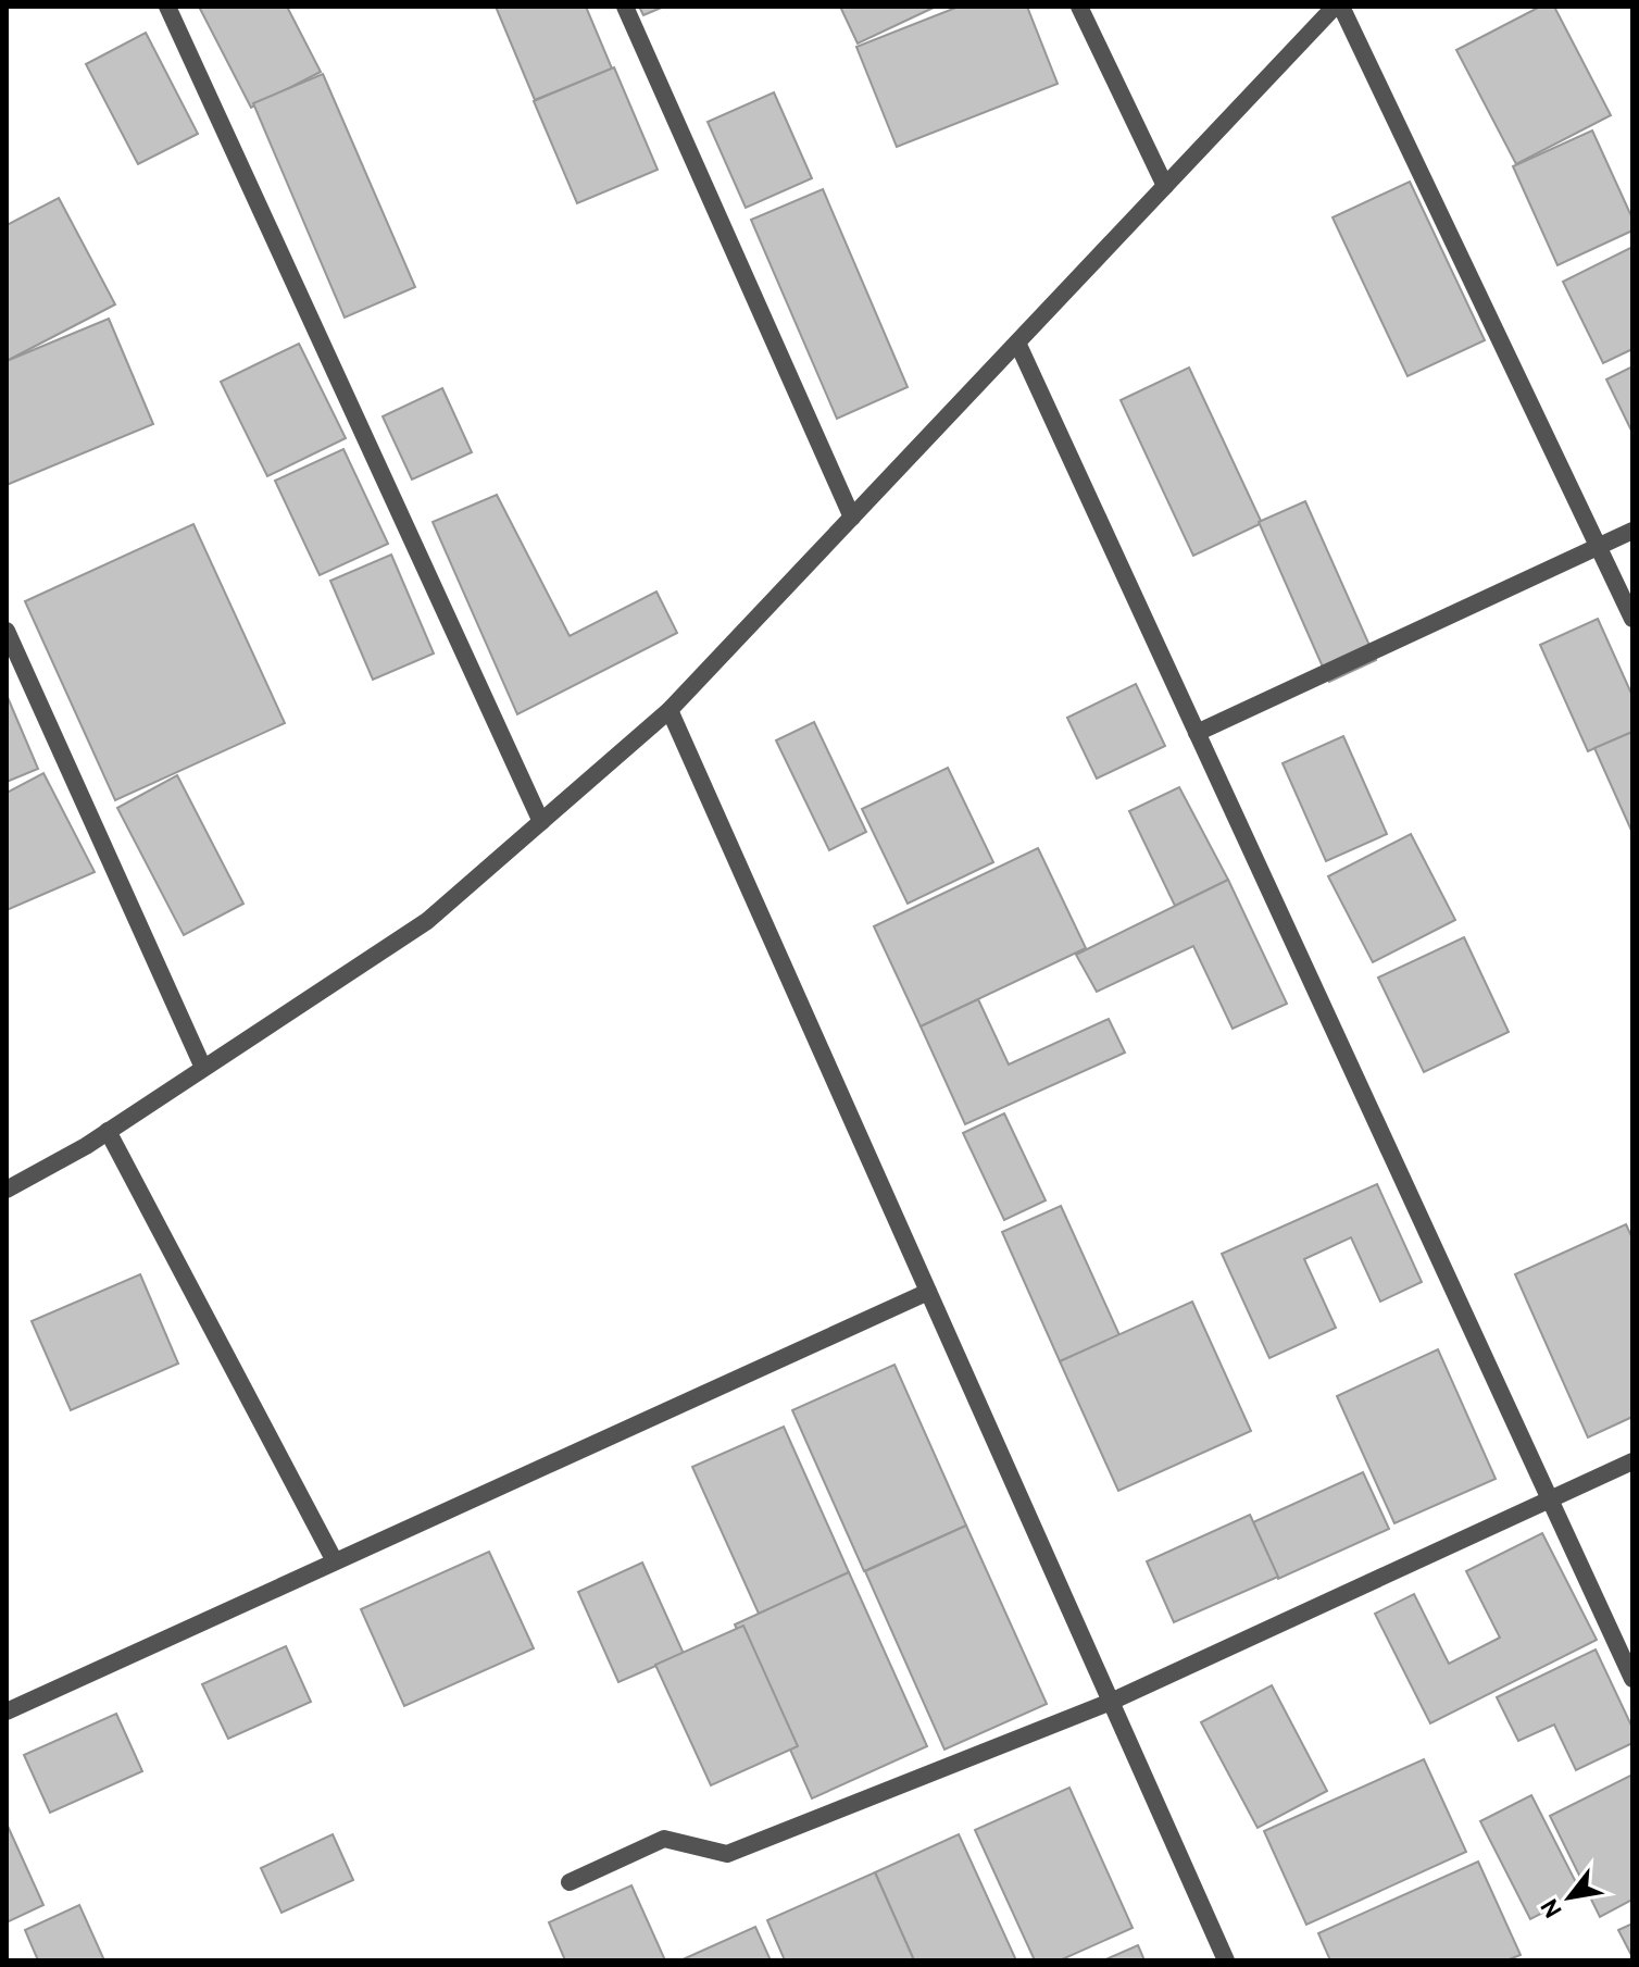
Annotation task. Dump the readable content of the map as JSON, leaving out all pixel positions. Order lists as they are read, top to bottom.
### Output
{
  "north": "bottom left"
}
